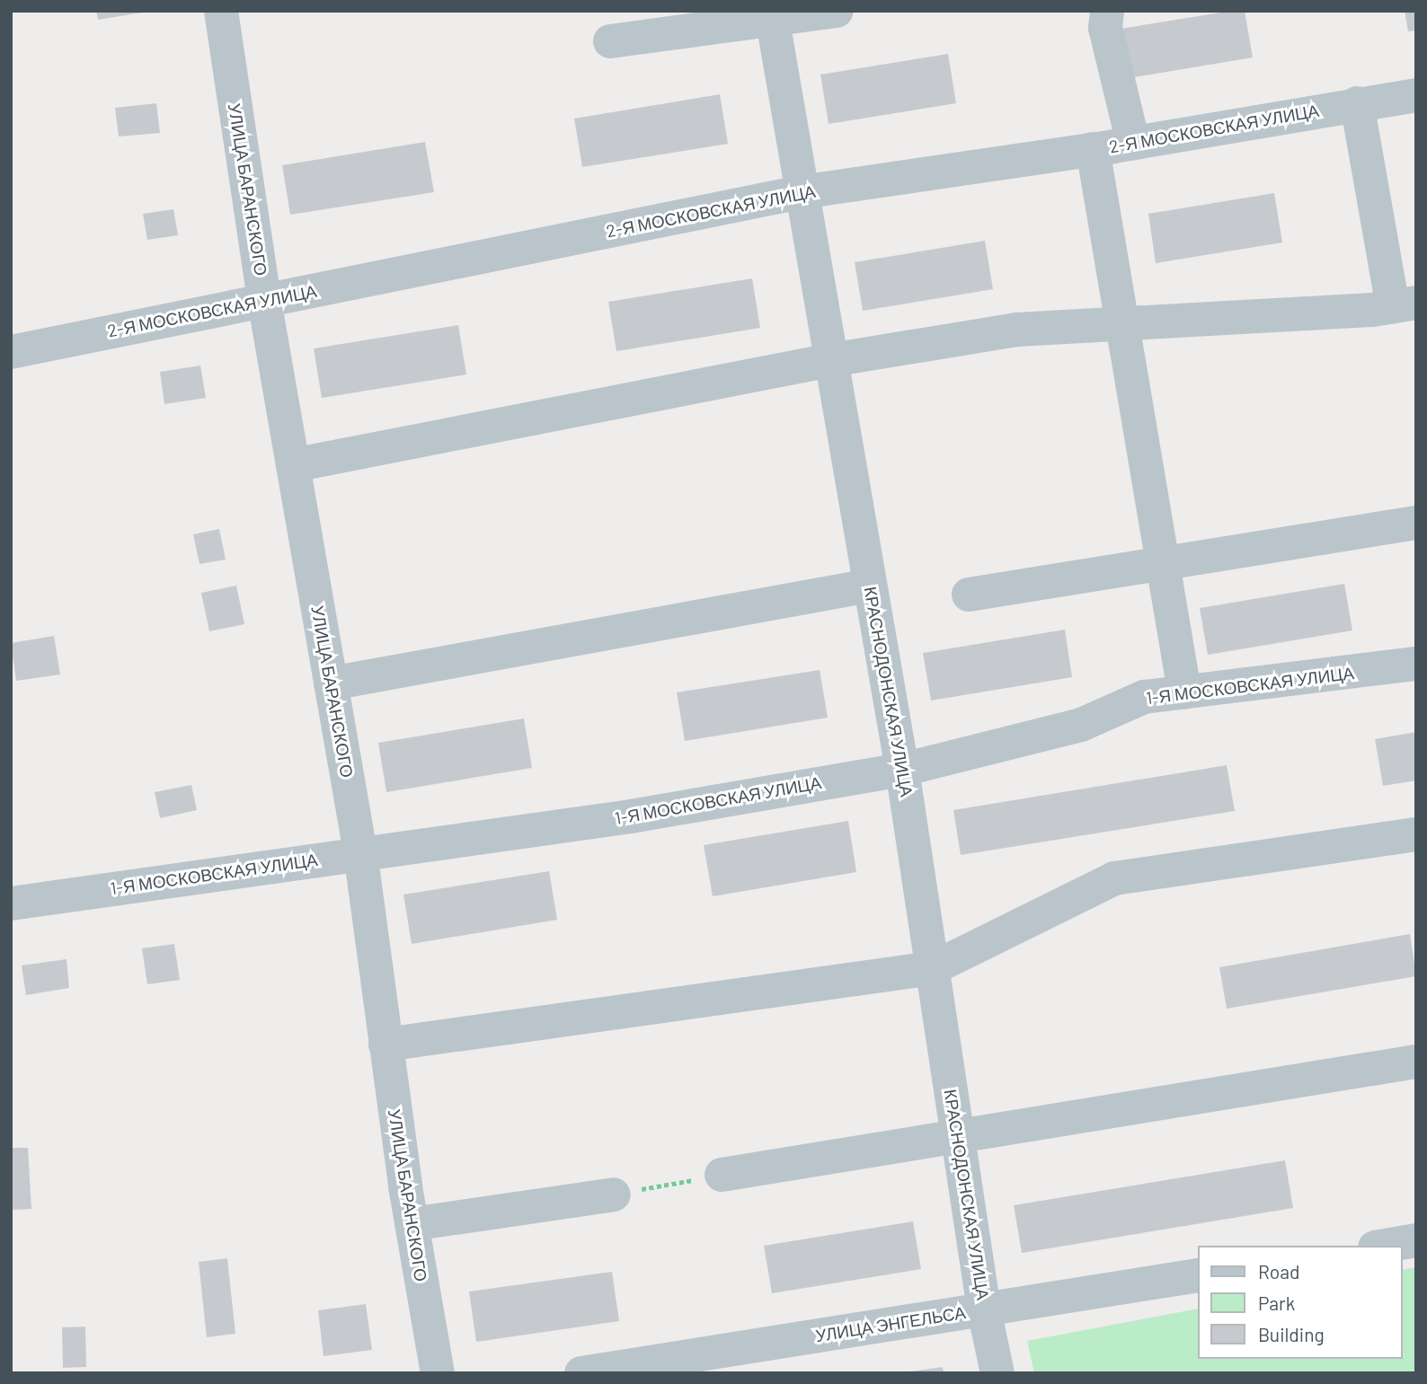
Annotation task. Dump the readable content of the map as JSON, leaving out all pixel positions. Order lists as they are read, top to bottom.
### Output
{
  "streets": {
    "street": [
      "2-Я МОСКОВСКАЯ УЛИЦА",
      "УЛИЦА БАРАНСКОГО",
      "1-Я МОСКОВСКАЯ УЛИЦА",
      "КРАСНОДОНСКАЯ УЛИЦА",
      "УЛИЦА ЭНГЕЛЬСА"
    ]
  },
  "crossings": [
    ["2-Я МОСКОВСКАЯ УЛИЦА", "УЛИЦА БАРАНСКОГО"],
    ["2-Я МОСКОВСКАЯ УЛИЦА", "КРАСНОДОНСКАЯ УЛИЦА"],
    ["УЛИЦА БАРАНСКОГО", "1-Я МОСКОВСКАЯ УЛИЦА"],
    ["1-Я МОСКОВСКАЯ УЛИЦА", "КРАСНОДОНСКАЯ УЛИЦА"],
    ["КРАСНОДОНСКАЯ УЛИЦА", "УЛИЦА ЭНГЕЛЬСА"]
  ],
  "legend": ["Road", "Park", "Building"]
}
